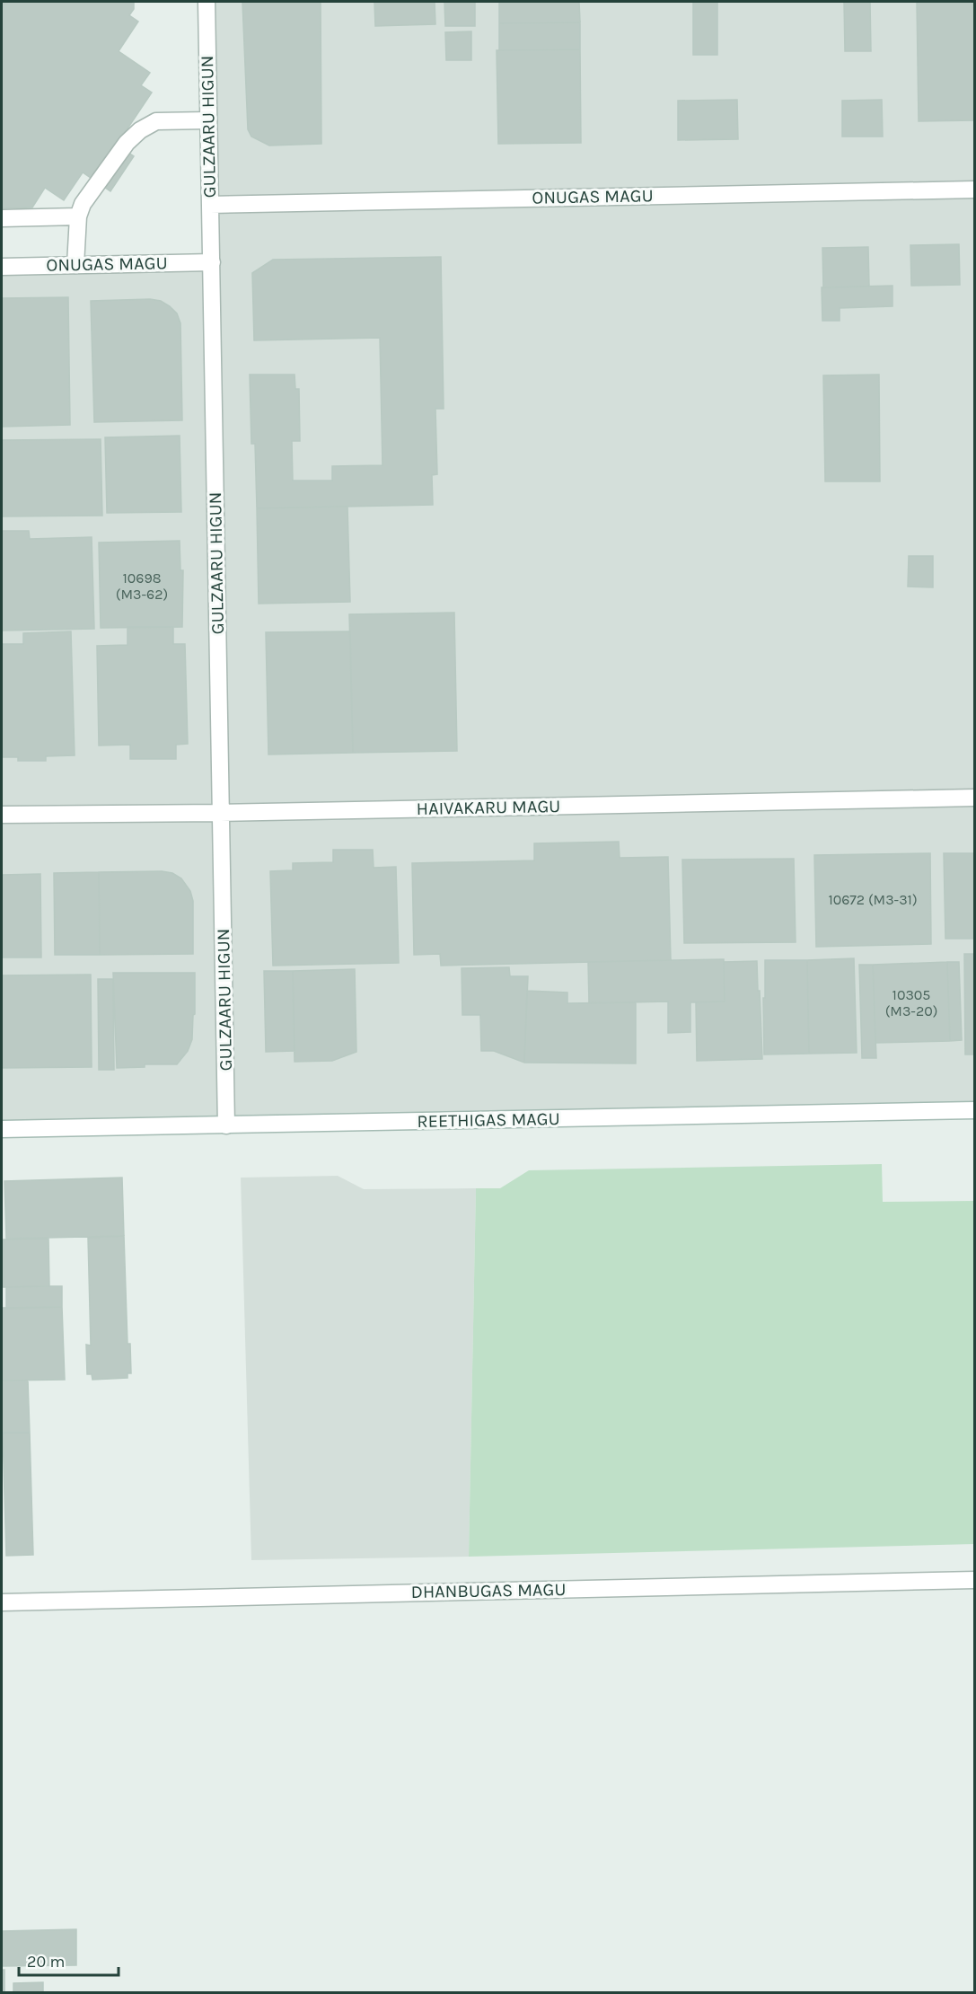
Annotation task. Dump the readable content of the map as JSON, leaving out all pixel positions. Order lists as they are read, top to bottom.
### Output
{
  "streets": {
    "street": [
      "GULZAARU HIGUN",
      "ONUGAS MAGU",
      "HAIVAKARU MAGU",
      "REETHIGAS MAGU",
      "DHANBUGAS MAGU"
    ]
  },
  "crossings": [
    ["GULZAARU HIGUN", "ONUGAS MAGU"],
    ["GULZAARU HIGUN", "HAIVAKARU MAGU"],
    ["GULZAARU HIGUN", "REETHIGAS MAGU"]
  ],
  "house_numbers": ["10698 (M3-62)", "10672 (M3-31)", "10305 (M3-20)"],
  "scale_bar": "20 m"
}
